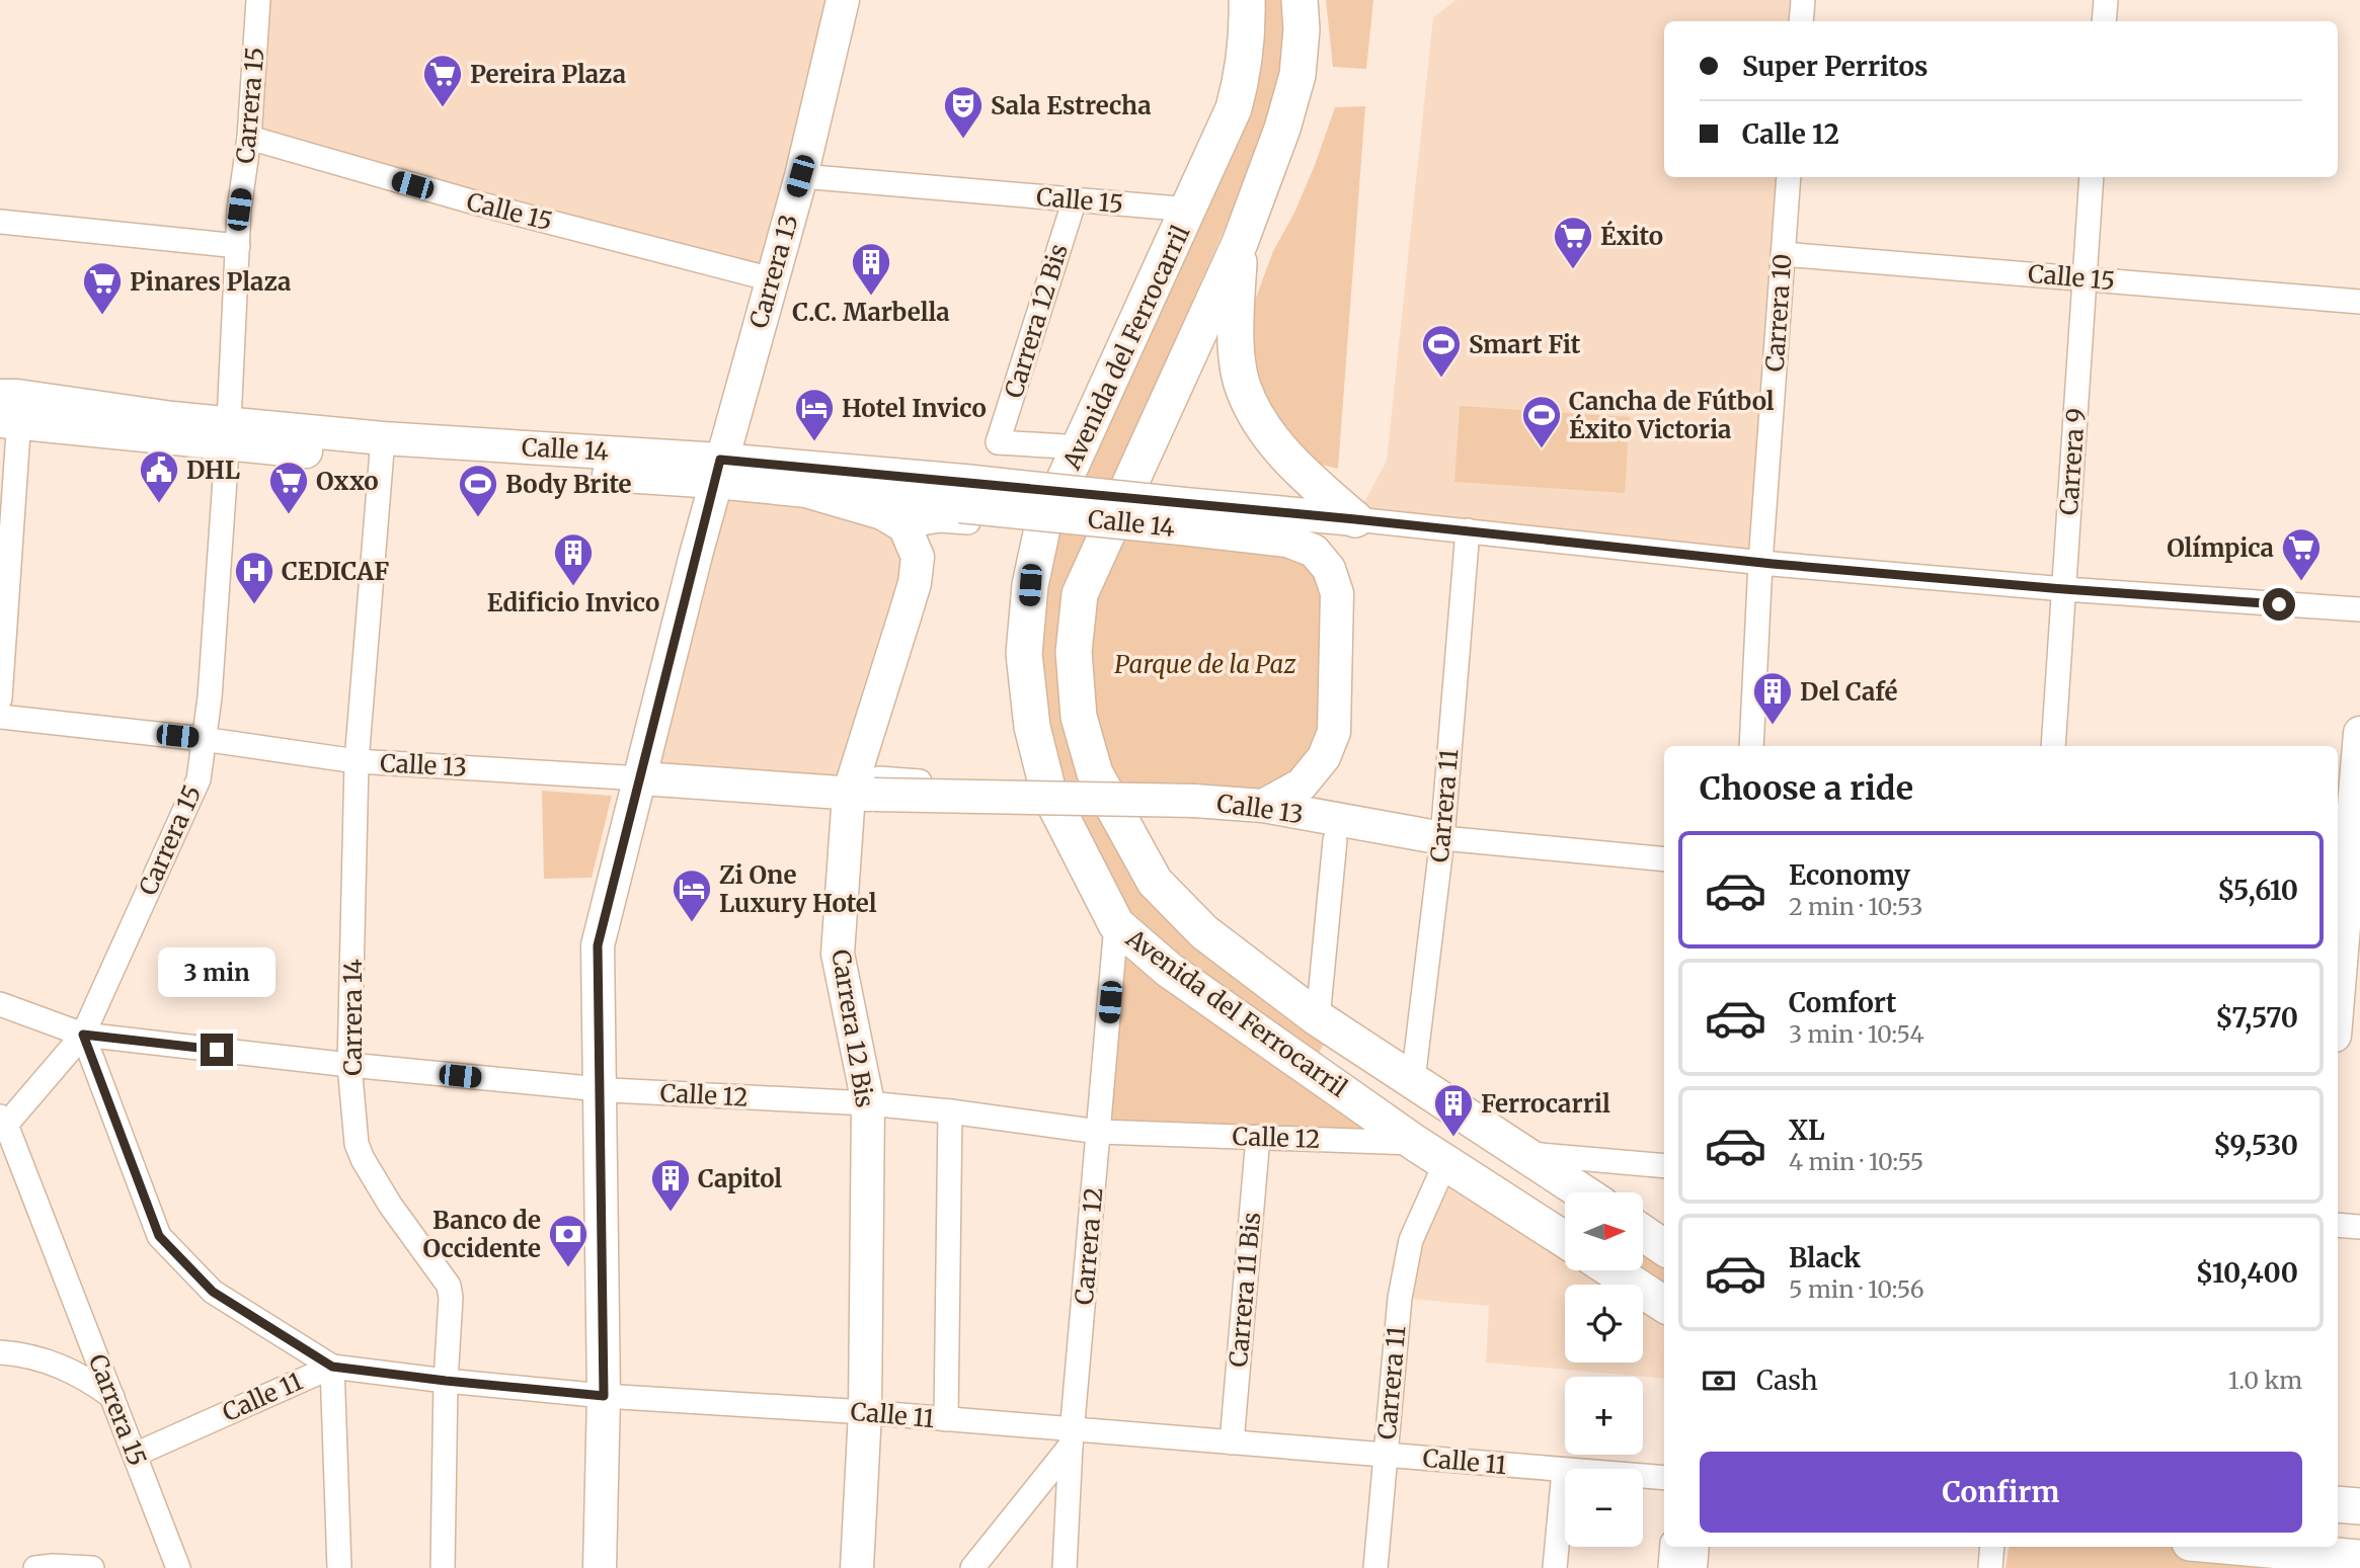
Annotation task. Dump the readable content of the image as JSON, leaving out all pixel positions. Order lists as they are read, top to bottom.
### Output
{
  "streets": {
    "main road": [
      "Carrera 13",
      "Carrera 12 Bis",
      "Avenida del Ferrocarril",
      "Calle 14",
      "Calle 13"
    ],
    "street": [
      "Carrera 15",
      "Calle 15",
      "Carrera 10",
      "Carrera 9",
      "Carrera 11",
      "Carrera 14",
      "Calle 12",
      "Carrera 12",
      "Carrera 11 Bis",
      "Calle 11"
    ]
  },
  "crossings": [
    ["Carrera 15", "Calle 15"],
    ["Carrera 15", "Calle 14"],
    ["Carrera 15", "Calle 13"],
    ["Carrera 15", "Calle 12"],
    ["Carrera 15", "Calle 11"],
    ["Calle 15", "Carrera 13"],
    ["Calle 15", "Carrera 10"],
    ["Calle 15", "Carrera 12 Bis"],
    ["Calle 15", "Avenida del Ferrocarril"],
    ["Calle 15", "Carrera 9"],
    ["Carrera 13", "Calle 14"],
    ["Carrera 13", "Calle 13"],
    ["Carrera 13", "Calle 12"],
    ["Carrera 13", "Calle 11"],
    ["Carrera 10", "Calle 14"],
    ["Carrera 12 Bis", "Avenida del Ferrocarril"],
    ["Carrera 12 Bis", "Calle 13"],
    ["Carrera 12 Bis", "Calle 12"],
    ["Carrera 12 Bis", "Calle 11"],
    ["Avenida del Ferrocarril", "Calle 13"],
    ["Avenida del Ferrocarril", "Carrera 11"],
    ["Avenida del Ferrocarril", "Calle 12"],
    ["Avenida del Ferrocarril", "Carrera 12"],
    ["Calle 14", "Carrera 9"],
    ["Calle 14", "Calle 13"],
    ["Calle 14", "Carrera 11"],
    ["Calle 14", "Carrera 14"],
    ["Calle 13", "Carrera 11"],
    ["Calle 13", "Carrera 14"],
    ["Carrera 11", "Calle 11"],
    ["Carrera 14", "Calle 12"],
    ["Carrera 14", "Calle 11"],
    ["Calle 12", "Carrera 12"],
    ["Calle 12", "Carrera 11 Bis"],
    ["Carrera 12", "Calle 11"],
    ["Carrera 11 Bis", "Calle 11"]
  ],
  "parks": ["Parque de la Paz"],
  "places": {
    "supermarket": [
      "Pereira Plaza",
      "Éxito",
      "Pinares Plaza",
      "Oxxo",
      "Olímpica"
    ],
    "theatre": ["Sala Estrecha"],
    "building": [
      "C.C. Marbella",
      "Edificio Invico",
      "Del Café",
      "Ferrocarril",
      "Capitol"
    ],
    "sports": ["Smart Fit", "Cancha de Fútbol Éxito Victoria", "Body Brite"],
    "hotel": ["Hotel Invico", "Zi One Luxury Hotel"],
    "public building": ["DHL"],
    "hospital": ["CEDICAF"],
    "bank": ["Banco de Occidente"]
  },
  "north": "right",
  "page": {
    "banner": ["Super Perritos", "Calle 12"],
    "heading": "Choose a ride",
    "list": [
      {
        "name": "Economy",
        "note": "2 min · 10:53",
        "value": "$5,610"
      },
      {
        "name": "Comfort",
        "note": "3 min · 10:54",
        "value": "$7,570"
      },
      {
        "name": "XL",
        "note": "4 min · 10:55",
        "value": "$9,530"
      },
      {
        "name": "Black",
        "note": "5 min · 10:56",
        "value": "$10,400"
      }
    ],
    "bubble": "3 min",
    "map_buttons": ["+", "−"],
    "pay": ["Cash", "1.0 km"],
    "buttons": "Confirm"
  }
}
